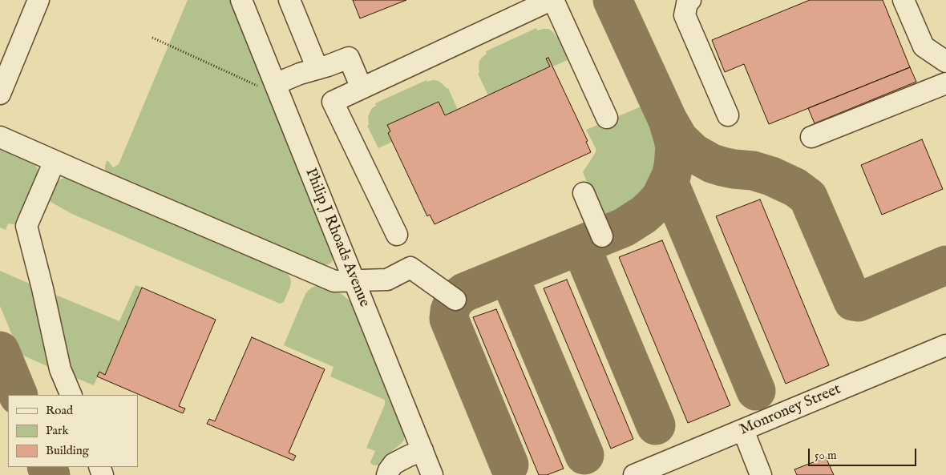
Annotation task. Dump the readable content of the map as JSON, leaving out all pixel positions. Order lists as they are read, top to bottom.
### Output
{
  "streets": {
    "lane": ["Philip J Rhoads Avenue", "Monroney Street"]
  },
  "legend": ["Road", "Park", "Building"],
  "scale_bar": "50 m"
}
